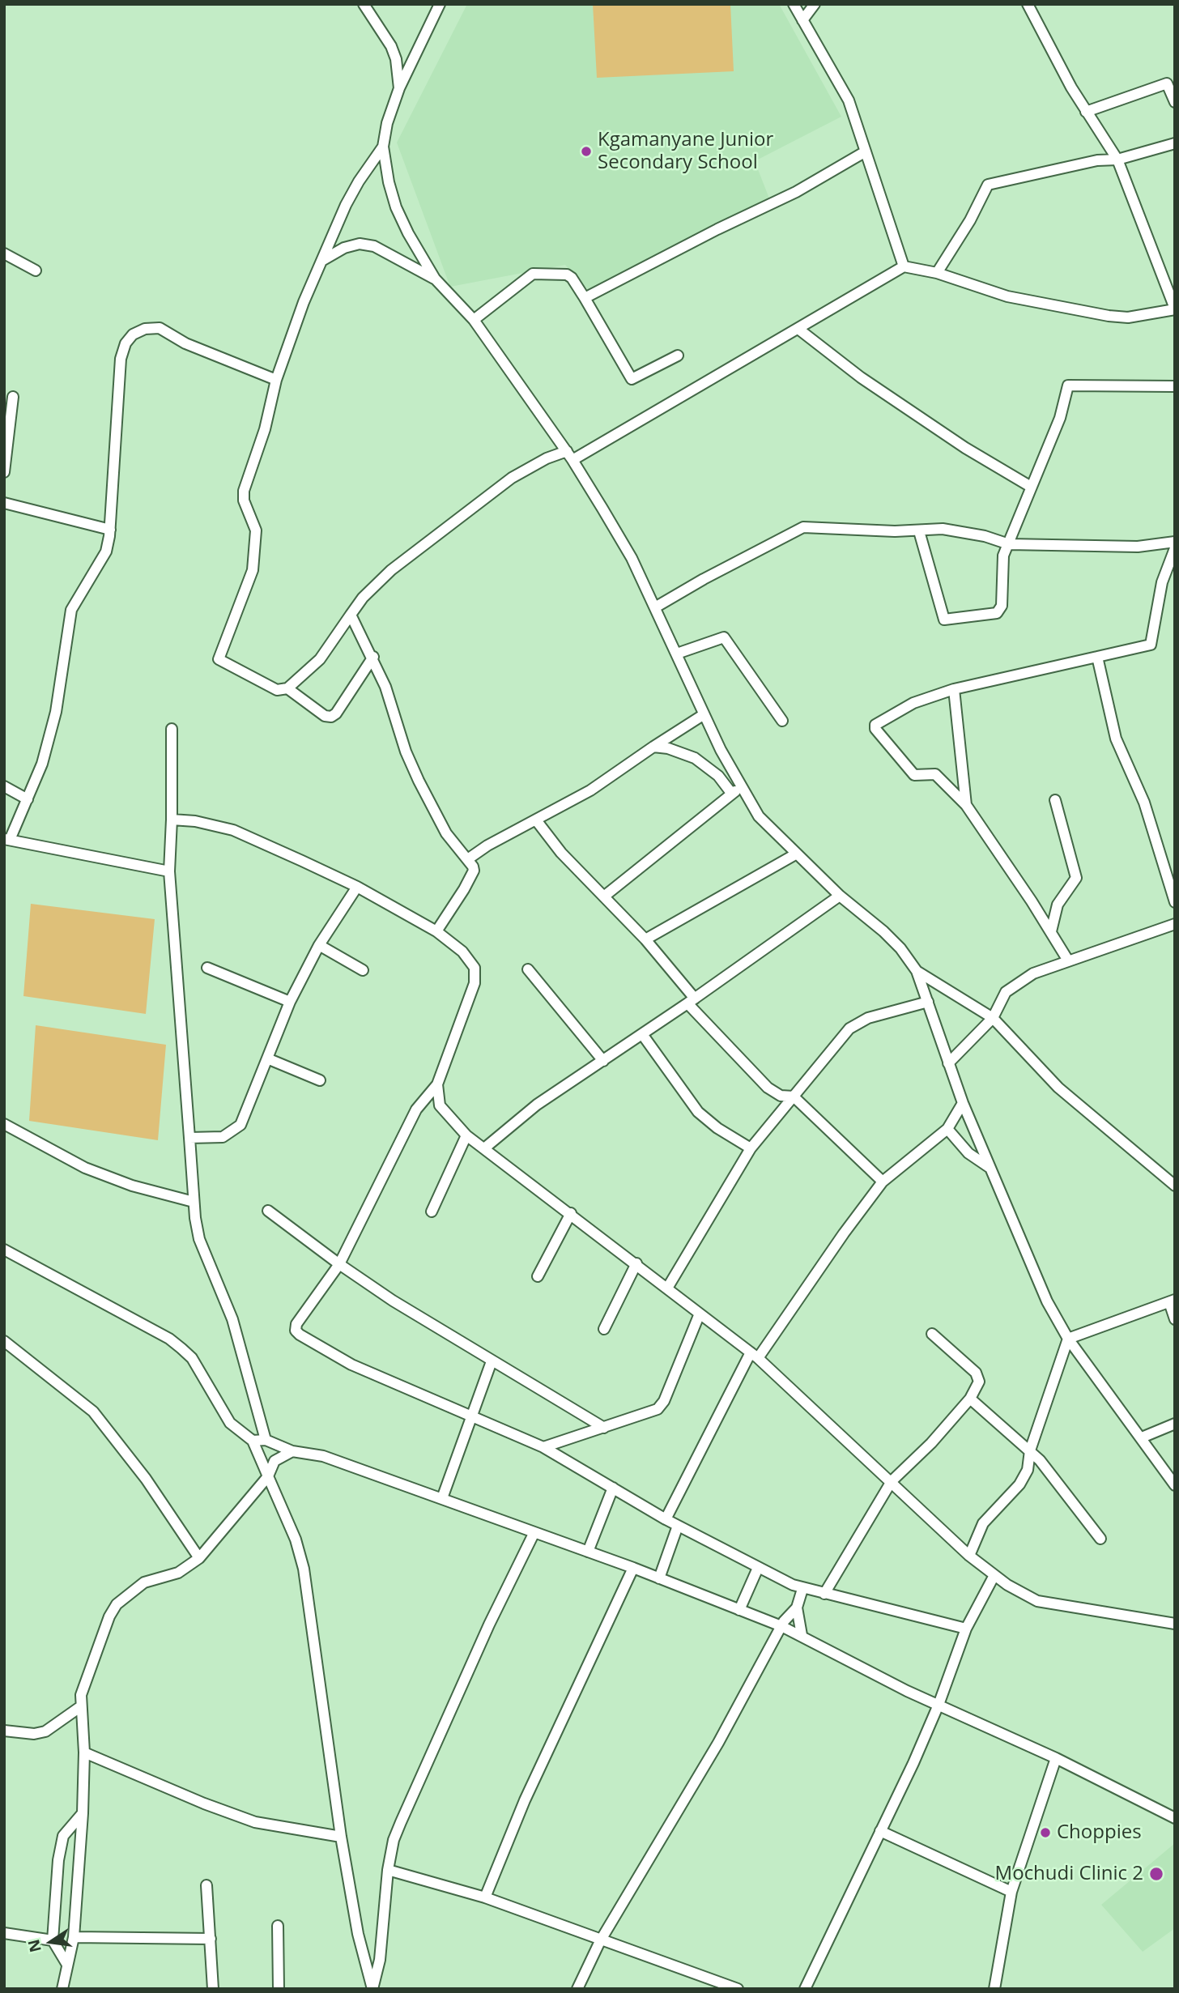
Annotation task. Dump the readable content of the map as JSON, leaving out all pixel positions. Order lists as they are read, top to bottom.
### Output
{
  "places": ["Kgamanyane Junior Secondary School", "Choppies", "Mochudi Clinic 2"],
  "north": "left"
}
